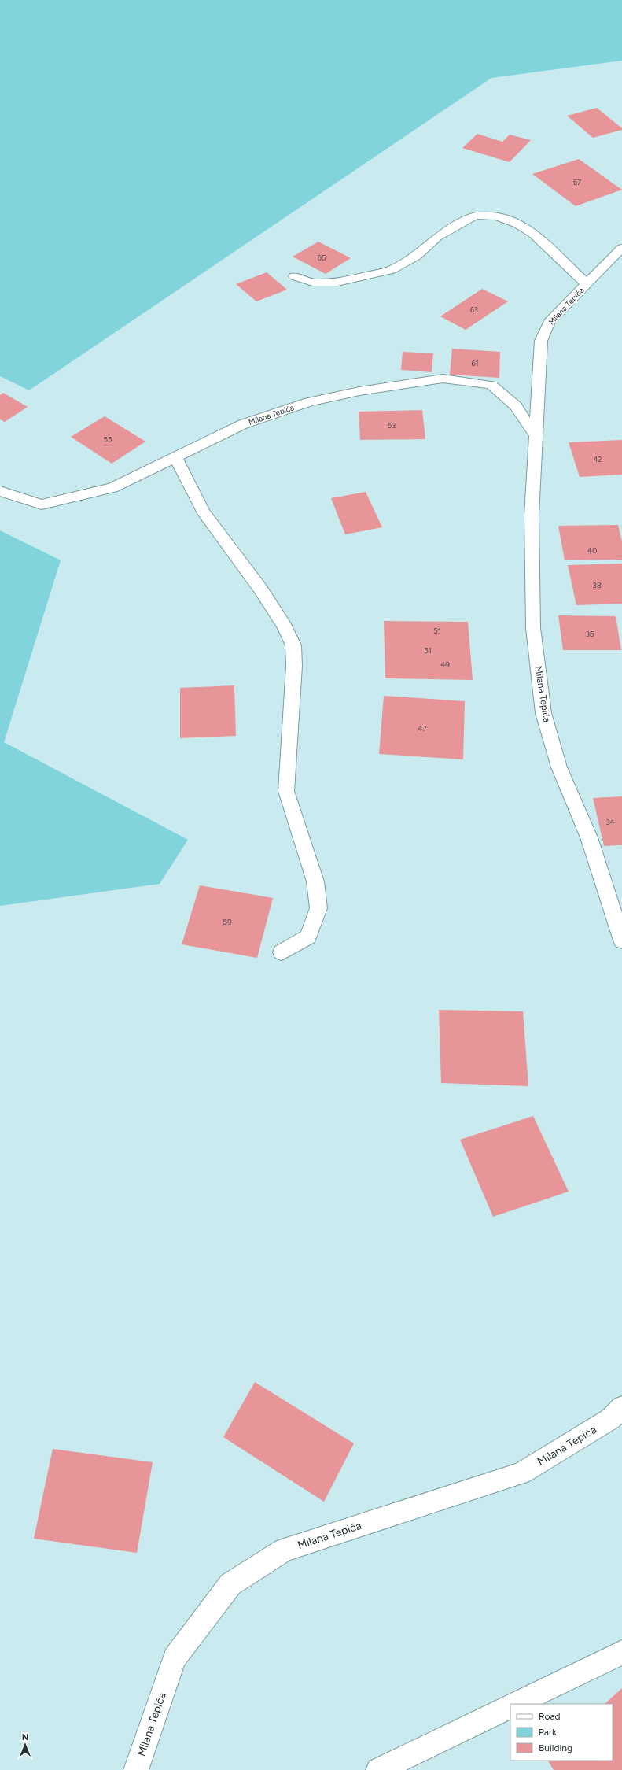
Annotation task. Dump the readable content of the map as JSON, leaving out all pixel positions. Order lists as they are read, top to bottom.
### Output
{
  "streets": {
    "street": ["Milana Tepića"]
  },
  "house_numbers": [
    "67",
    "65",
    "63",
    "61",
    "53",
    "55",
    "42",
    "40",
    "38",
    "51",
    "36",
    "51",
    "49",
    "47",
    "34",
    "59"
  ],
  "legend": ["Road", "Park", "Building"],
  "north": "top"
}
